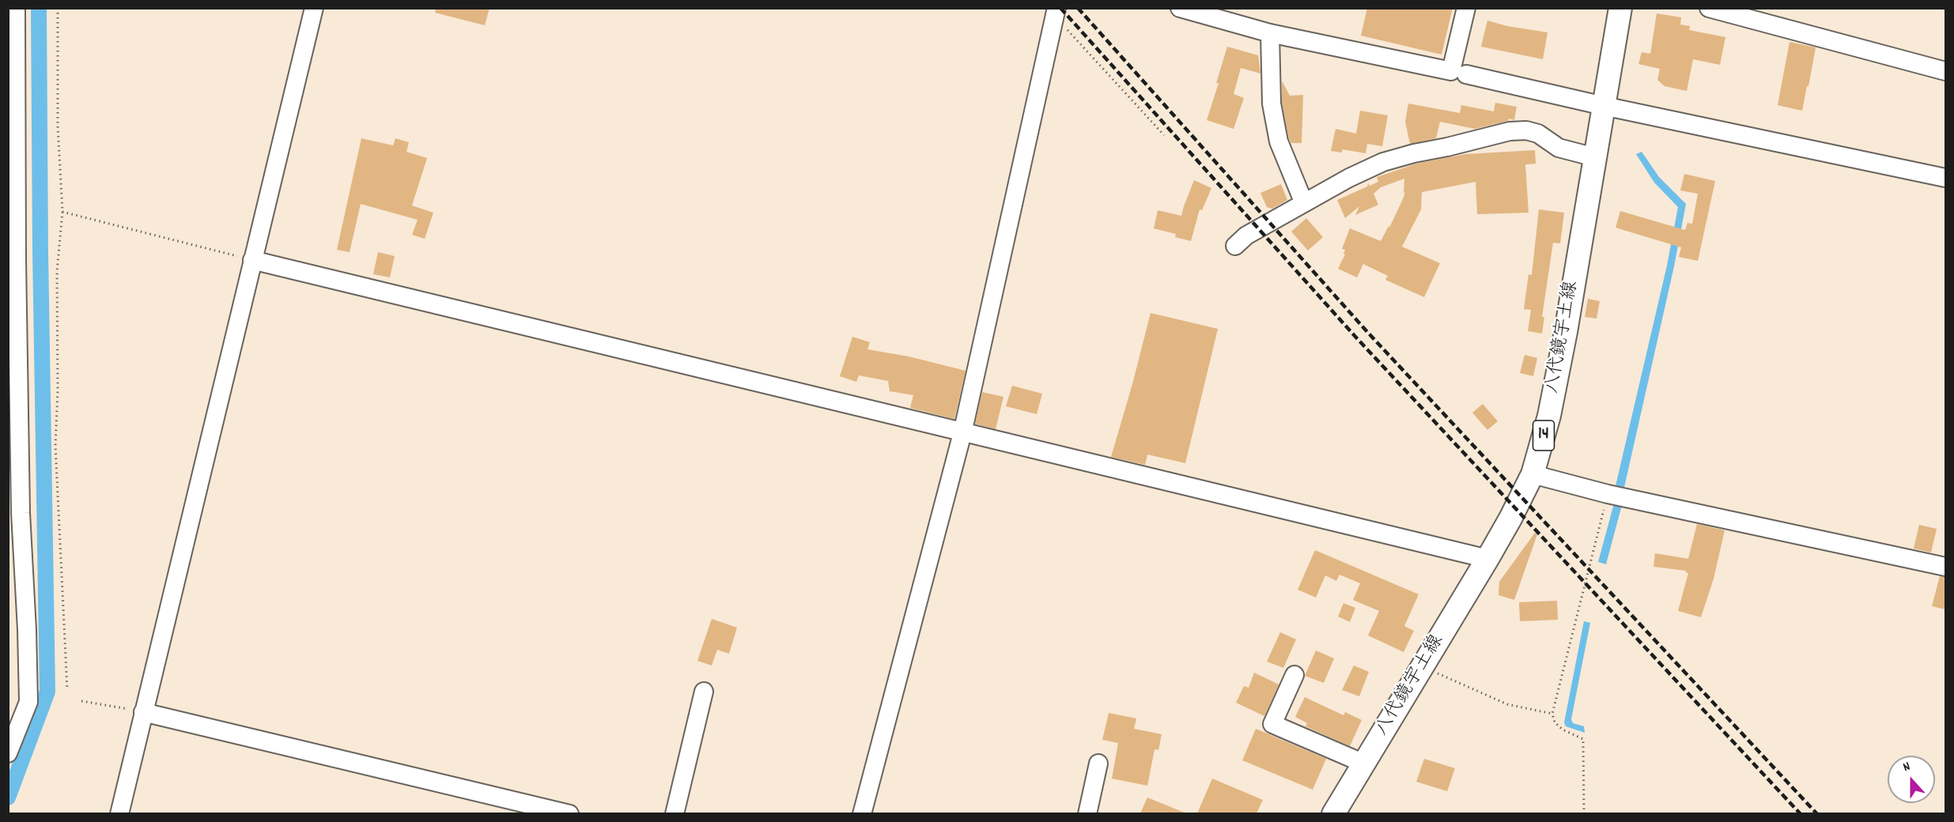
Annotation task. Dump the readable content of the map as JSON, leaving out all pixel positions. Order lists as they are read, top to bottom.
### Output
{
  "streets": {
    "main road": ["八代鏡宇土線", "14"]
  },
  "north": "top"
}
